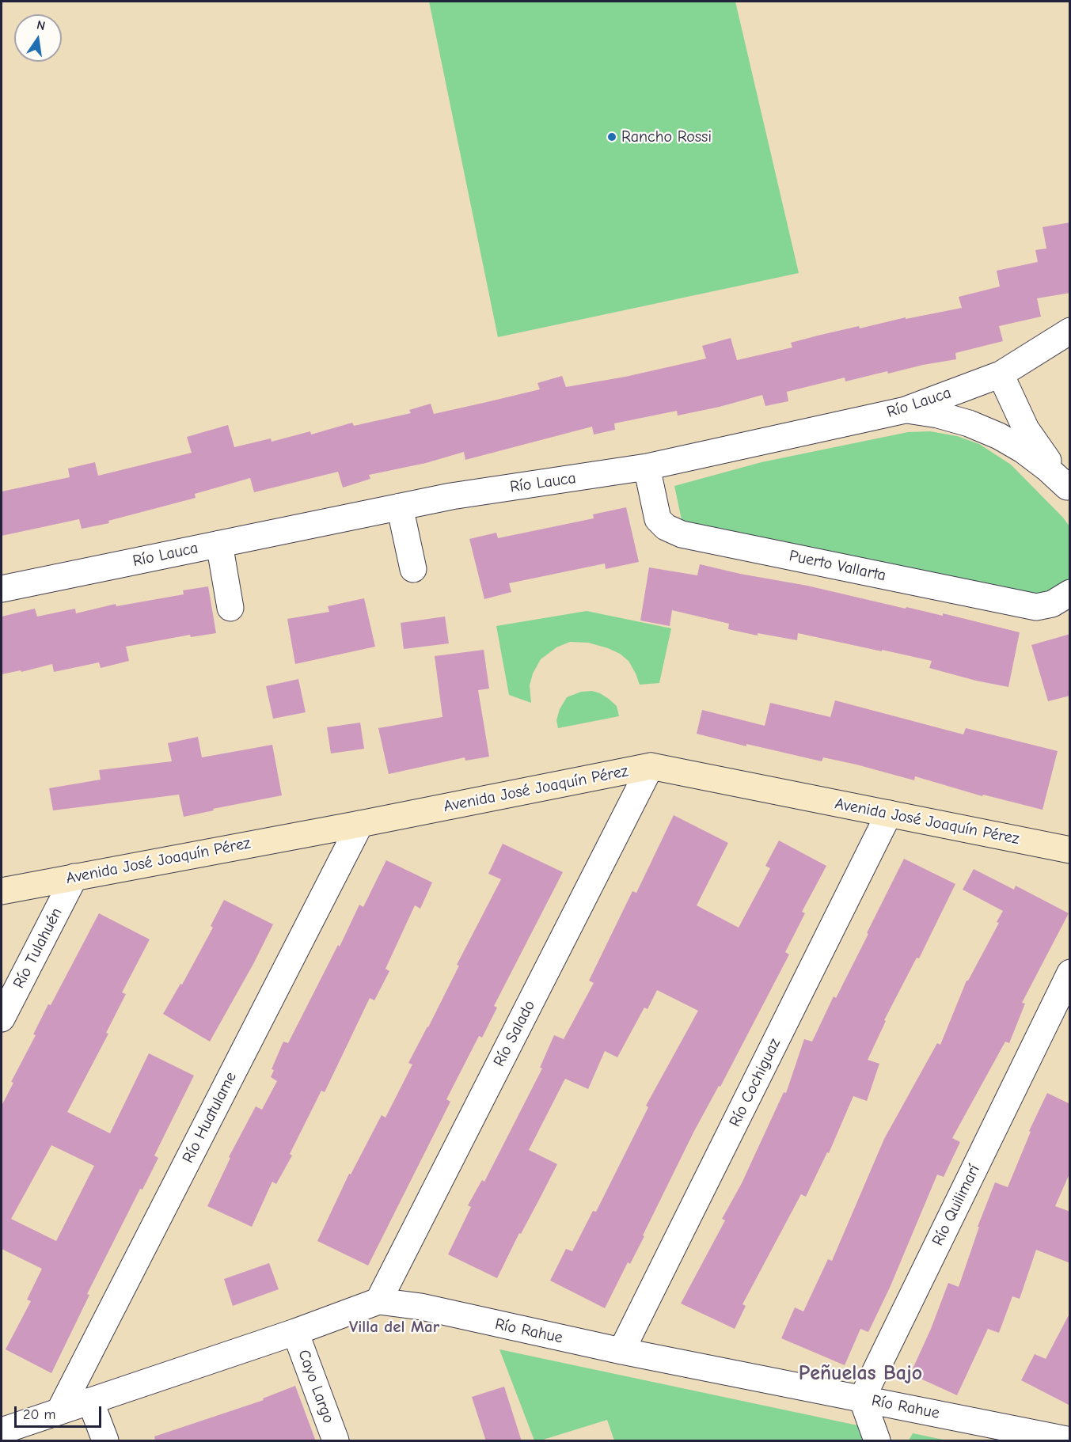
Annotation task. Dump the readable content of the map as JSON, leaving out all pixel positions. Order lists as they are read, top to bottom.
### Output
{
  "streets": {
    "main road": ["Avenida José Joaquín Pérez"],
    "street": [
      "Río Lauca",
      "Puerto Vallarta",
      "Río Tulahuén",
      "Río Salado",
      "Río Cochiguaz",
      "Río Huatulame",
      "Río Quilimarí",
      "Río Rahue",
      "Cayo Largo"
    ]
  },
  "crossings": [
    ["Río Lauca", "Puerto Vallarta"],
    ["Avenida José Joaquín Pérez", "Río Tulahuén"],
    ["Avenida José Joaquín Pérez", "Río Salado"],
    ["Avenida José Joaquín Pérez", "Río Cochiguaz"],
    ["Avenida José Joaquín Pérez", "Río Huatulame"],
    ["Río Salado", "Río Rahue"],
    ["Río Cochiguaz", "Río Rahue"],
    ["Río Huatulame", "Río Rahue"],
    ["Río Quilimarí", "Río Rahue"],
    ["Río Rahue", "Cayo Largo"]
  ],
  "districts": ["Villa del Mar", "Peñuelas Bajo"],
  "places": ["Rancho Rossi"],
  "scale_bar": "20 m",
  "north": "top"
}
